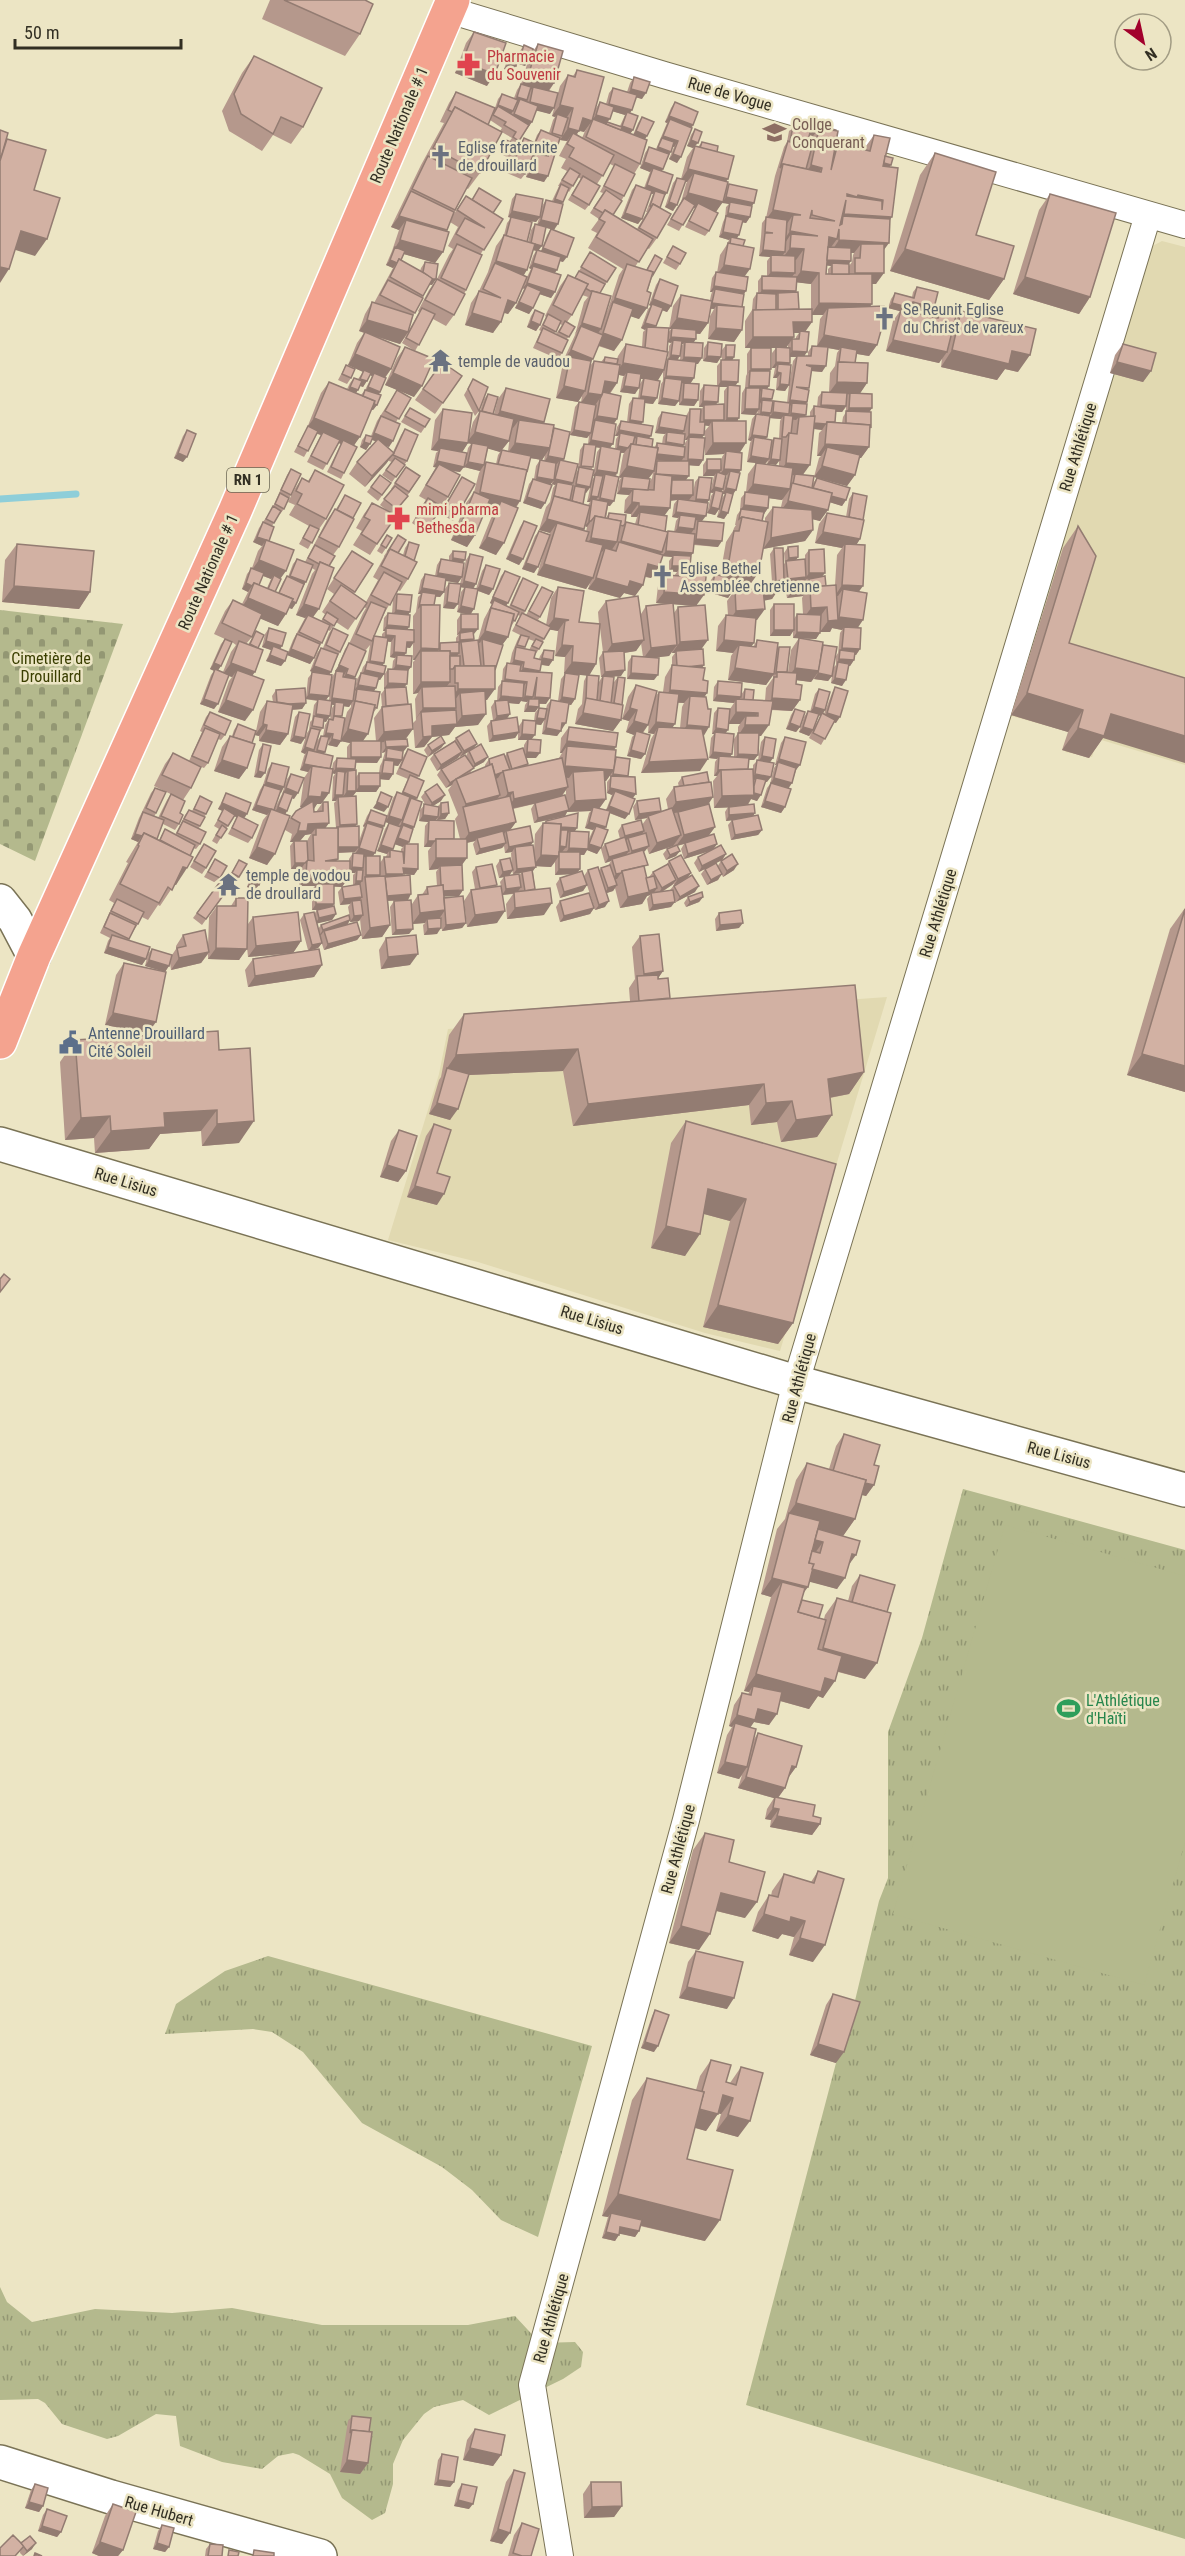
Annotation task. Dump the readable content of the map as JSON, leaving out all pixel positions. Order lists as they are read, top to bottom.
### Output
{
  "streets": {
    "main road": ["Route Nationale # 1", "RN 1"],
    "street": [
      "Rue de Vogue",
      "Rue Athlétique",
      "Rue Lisius",
      "Rue Hubert"
    ]
  },
  "crossings": [
    ["Rue de Vogue", "Route Nationale # 1"],
    ["Rue de Vogue", "Rue Athlétique"],
    ["Rue Athlétique", "Rue Lisius"]
  ],
  "parks": ["Cimetière de Drouillard"],
  "places": {
    "pharmacy": ["Pharmacie du Souvenir", "mimi pharma Bethesda"],
    "school or university": ["Collge Conquerant"],
    "church": ["Eglise fraternite de drouillard", "Se Reunit Eglise du Christ de vareux", "Eglise Bethel Assemblée chretienne"],
    "temple": ["temple de vaudou", "temple de vodou de droullard"],
    "public building": ["Antenne Drouillard Cité Soleil"],
    "sports": ["L'Athlétique d'Haïti"]
  },
  "scale_bar": "50 m",
  "north": "bottom right"
}
